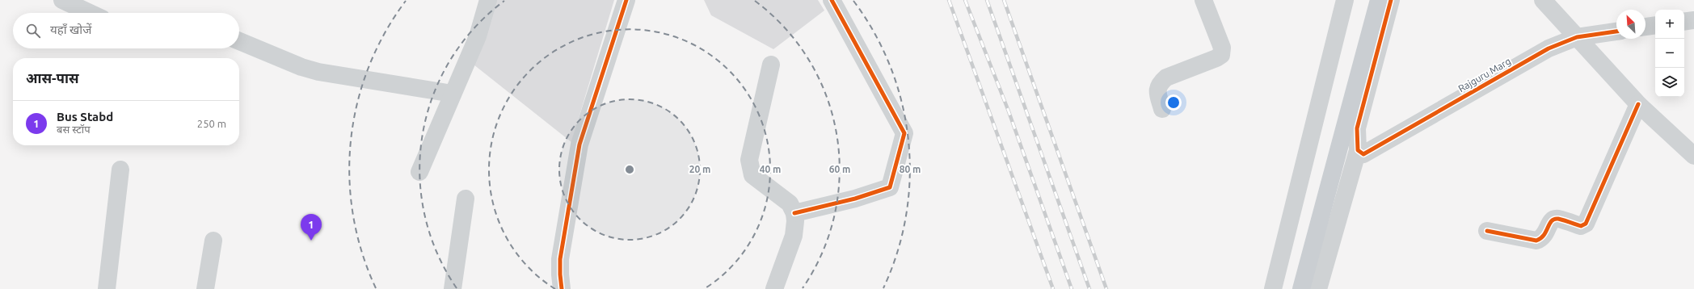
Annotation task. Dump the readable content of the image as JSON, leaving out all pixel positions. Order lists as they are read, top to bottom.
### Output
{
  "streets": {
    "street": ["Rajguru Marg"]
  },
  "north": "top left",
  "page": {
    "map_buttons": ["+", "−"],
    "search": "यहाँ खोजें",
    "heading": "आस-पास",
    "list": [
      {
        "mark": "1",
        "name": "Bus Stabd",
        "note": "बस स्टॉप",
        "value": "250 m"
      }
    ],
    "pins": "1"
  },
  "rings": [
    "20 m",
    "40 m",
    "60 m",
    "80 m"
  ]
}
